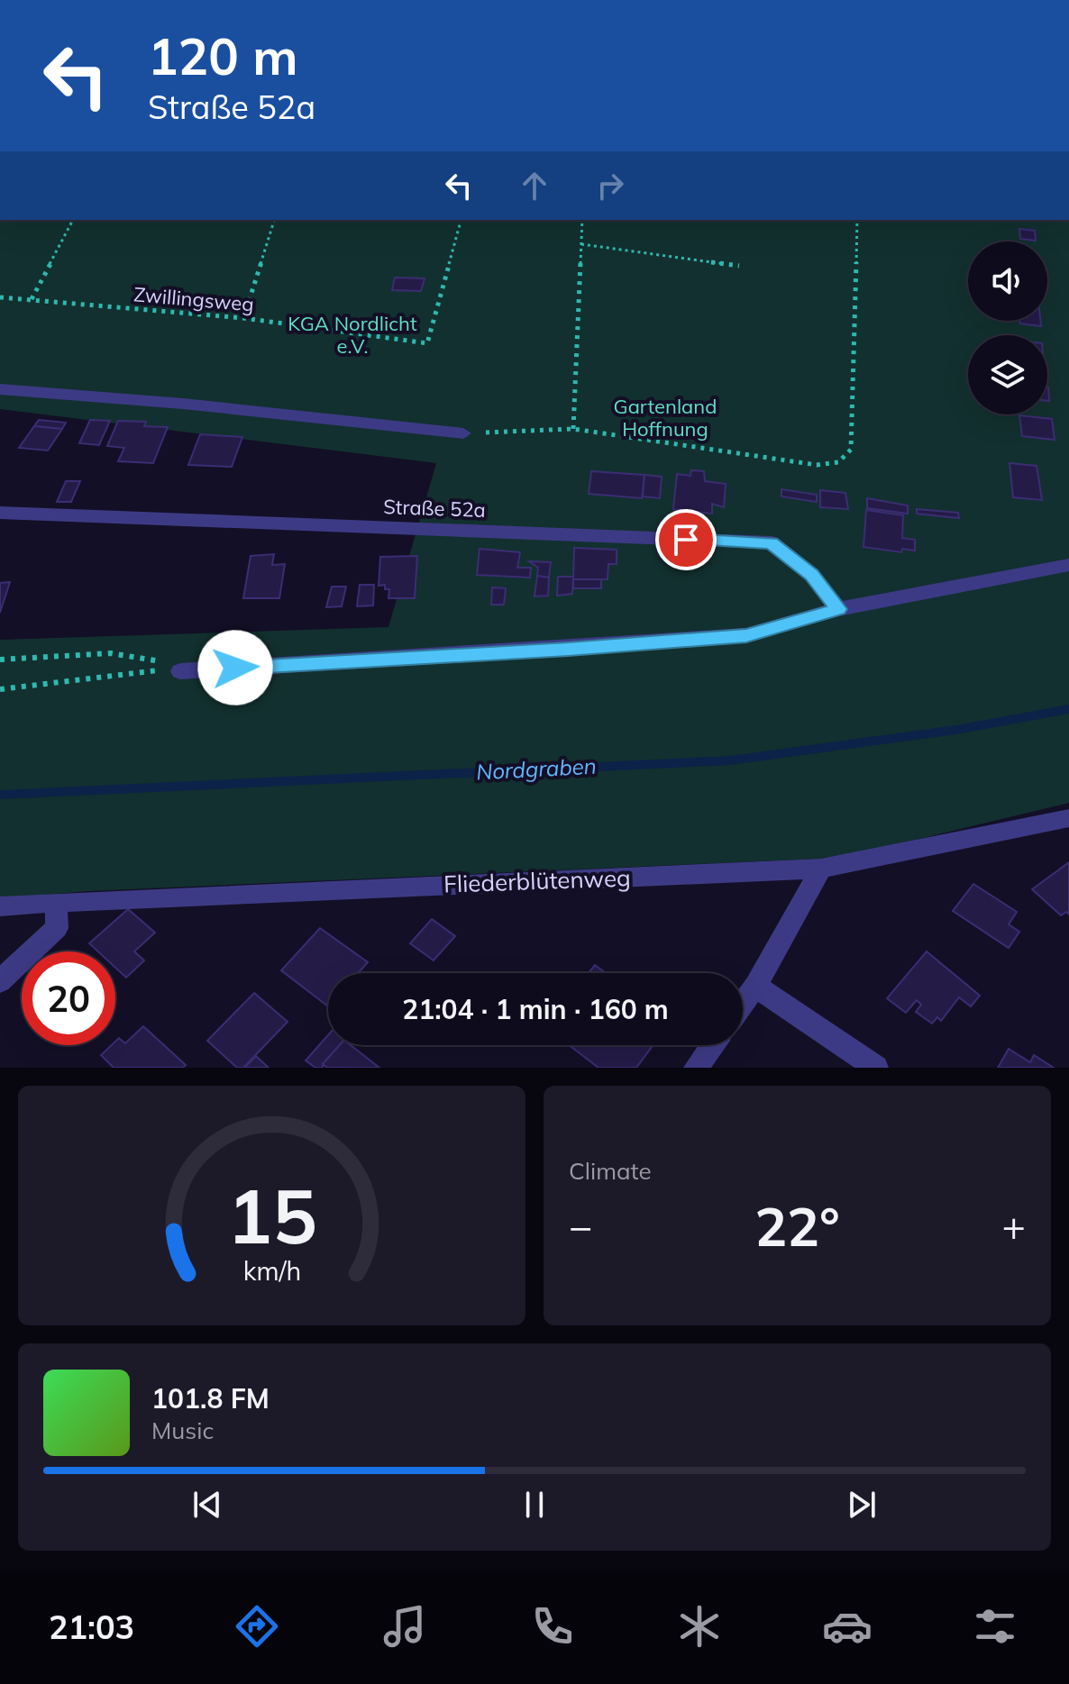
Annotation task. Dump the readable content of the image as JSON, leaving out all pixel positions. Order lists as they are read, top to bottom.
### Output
{
  "streets": {
    "street": ["Straße 52a", "Fliederblütenweg"],
    "path": ["Zwillingsweg"]
  },
  "water": ["Nordgraben"],
  "parks": ["KGA Nordlicht e.V.", "Gartenland Hoffnung"],
  "page": {
    "turn": ["120 m", "Straße 52a"],
    "limit": "20",
    "trip": "21:04 · 1 min · 160 m",
    "tile": "Climate",
    "heat": ["−", "22°", "+"],
    "song": ["101.8 FM", "Music"],
    "tabs": "21:03",
    "gauge": ["15", "km/h"]
  }
}
